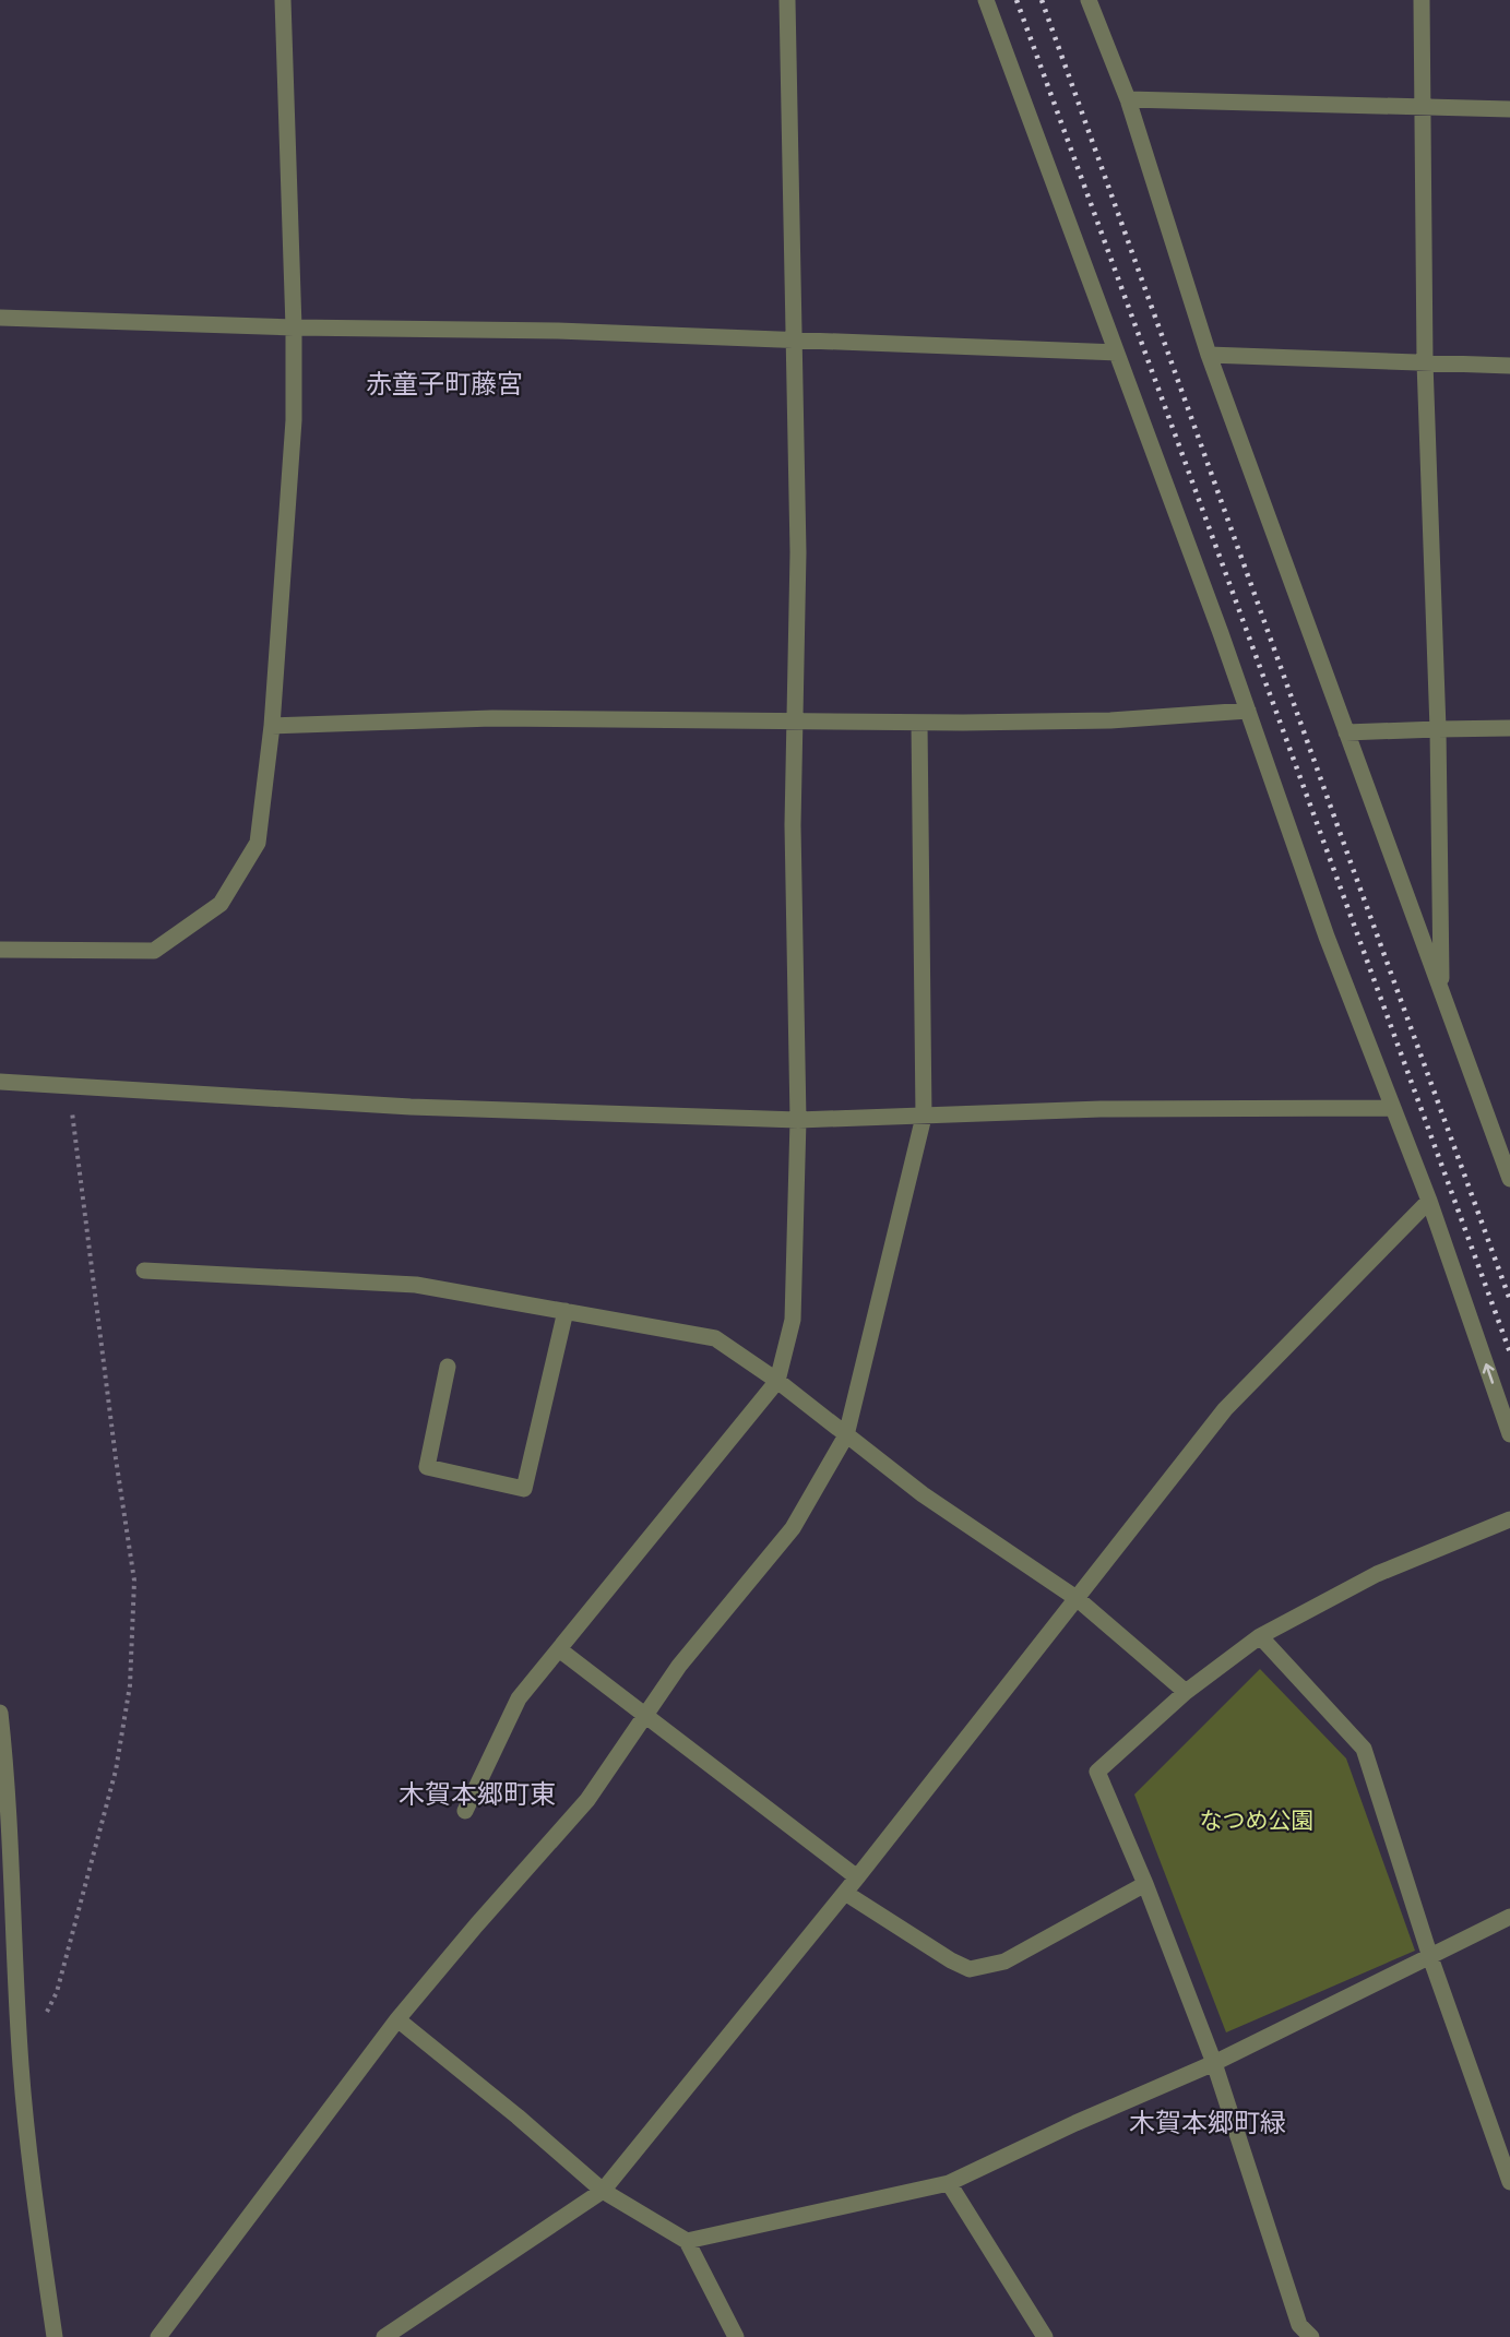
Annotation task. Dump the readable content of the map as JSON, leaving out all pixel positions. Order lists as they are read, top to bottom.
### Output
{
  "districts": ["赤童子町藤宮", "木賀本郷町東", "木賀本郷町緑"],
  "parks": ["なつめ公園"]
}
